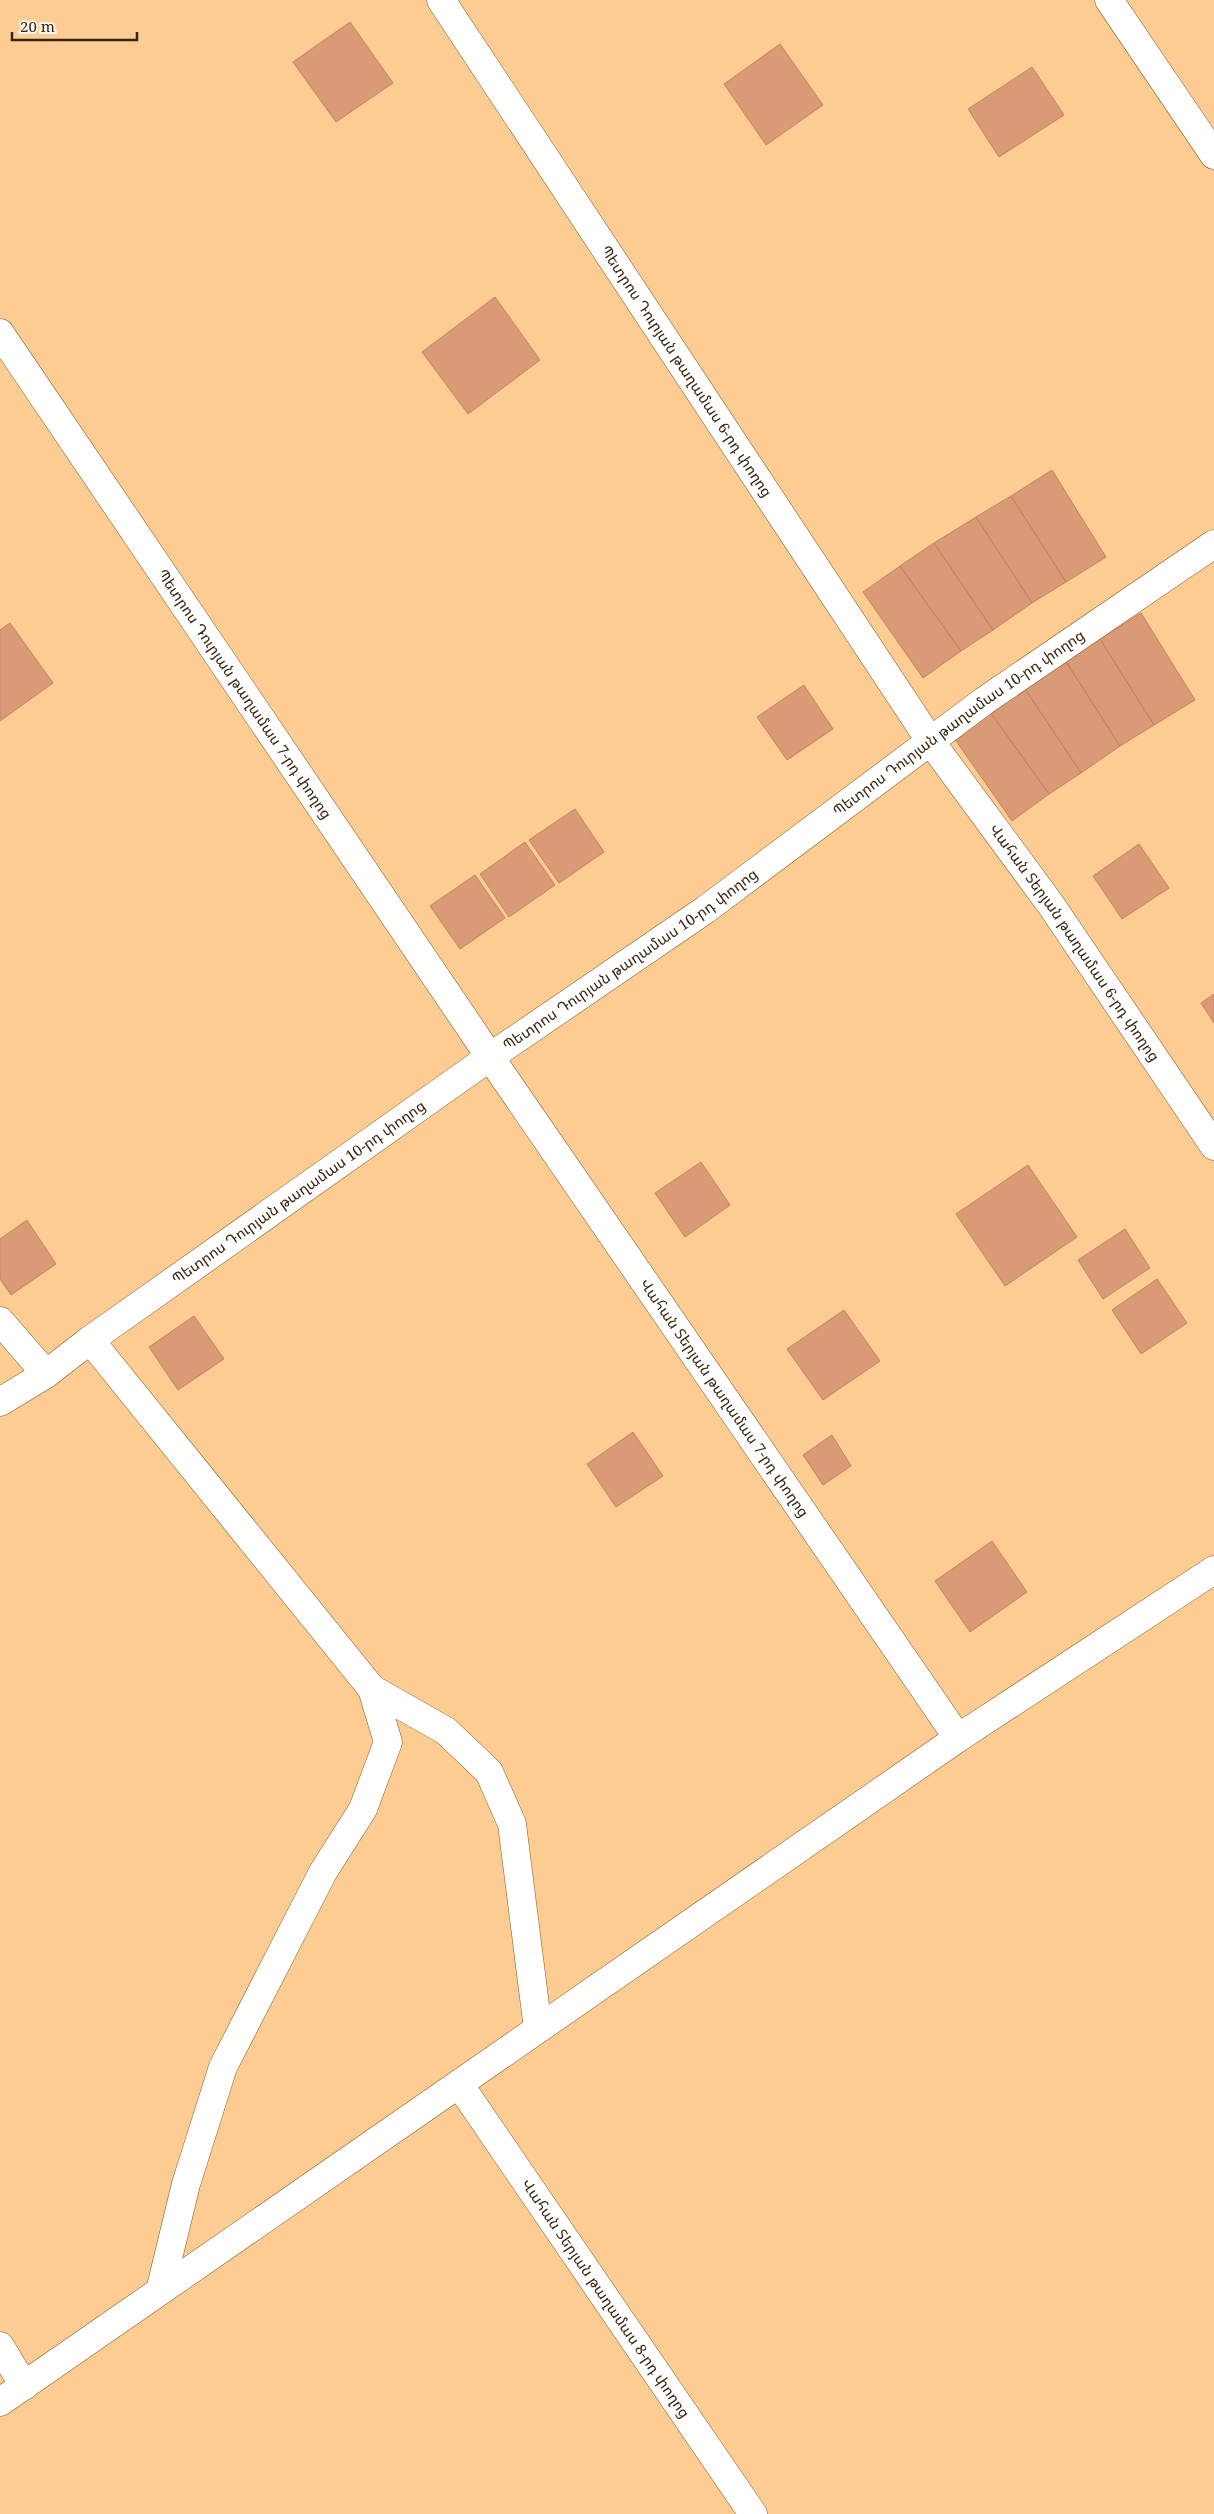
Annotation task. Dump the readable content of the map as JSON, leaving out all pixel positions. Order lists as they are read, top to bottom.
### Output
{
  "streets": {
    "street": [
      "Պետրոս Դուրյան թաղամաս 6-րդ փողոց",
      "Պետրոս Դուրյան թաղամաս 7-րդ փողոց",
      "Պետրոս Դուրյան թաղամաս 10-րդ փողոց",
      "Վահան Տերյան թաղամաս 6-րդ փողոց",
      "Վահան Տերյան թաղամաս 7-րդ փողոց",
      "Վահան Տերյան թաղամաս 8-րդ փողոց"
    ]
  },
  "crossings": [
    ["Պետրոս Դուրյան թաղամաս 6-րդ փողոց", "Պետրոս Դուրյան թաղամաս 10-րդ փողոց"],
    ["Պետրոս Դուրյան թաղամաս 6-րդ փողոց", "Վահան Տերյան թաղամաս 6-րդ փողոց"],
    ["Պետրոս Դուրյան թաղամաս 7-րդ փողոց", "Պետրոս Դուրյան թաղամաս 10-րդ փողոց"],
    ["Պետրոս Դուրյան թաղամաս 7-րդ փողոց", "Վահան Տերյան թաղամաս 7-րդ փողոց"],
    ["Պետրոս Դուրյան թաղամաս 10-րդ փողոց", "Վահան Տերյան թաղամաս 6-րդ փողոց"],
    ["Պետրոս Դուրյան թաղամաս 10-րդ փողոց", "Վահան Տերյան թաղամաս 7-րդ փողոց"]
  ],
  "scale_bar": "20 m"
}
